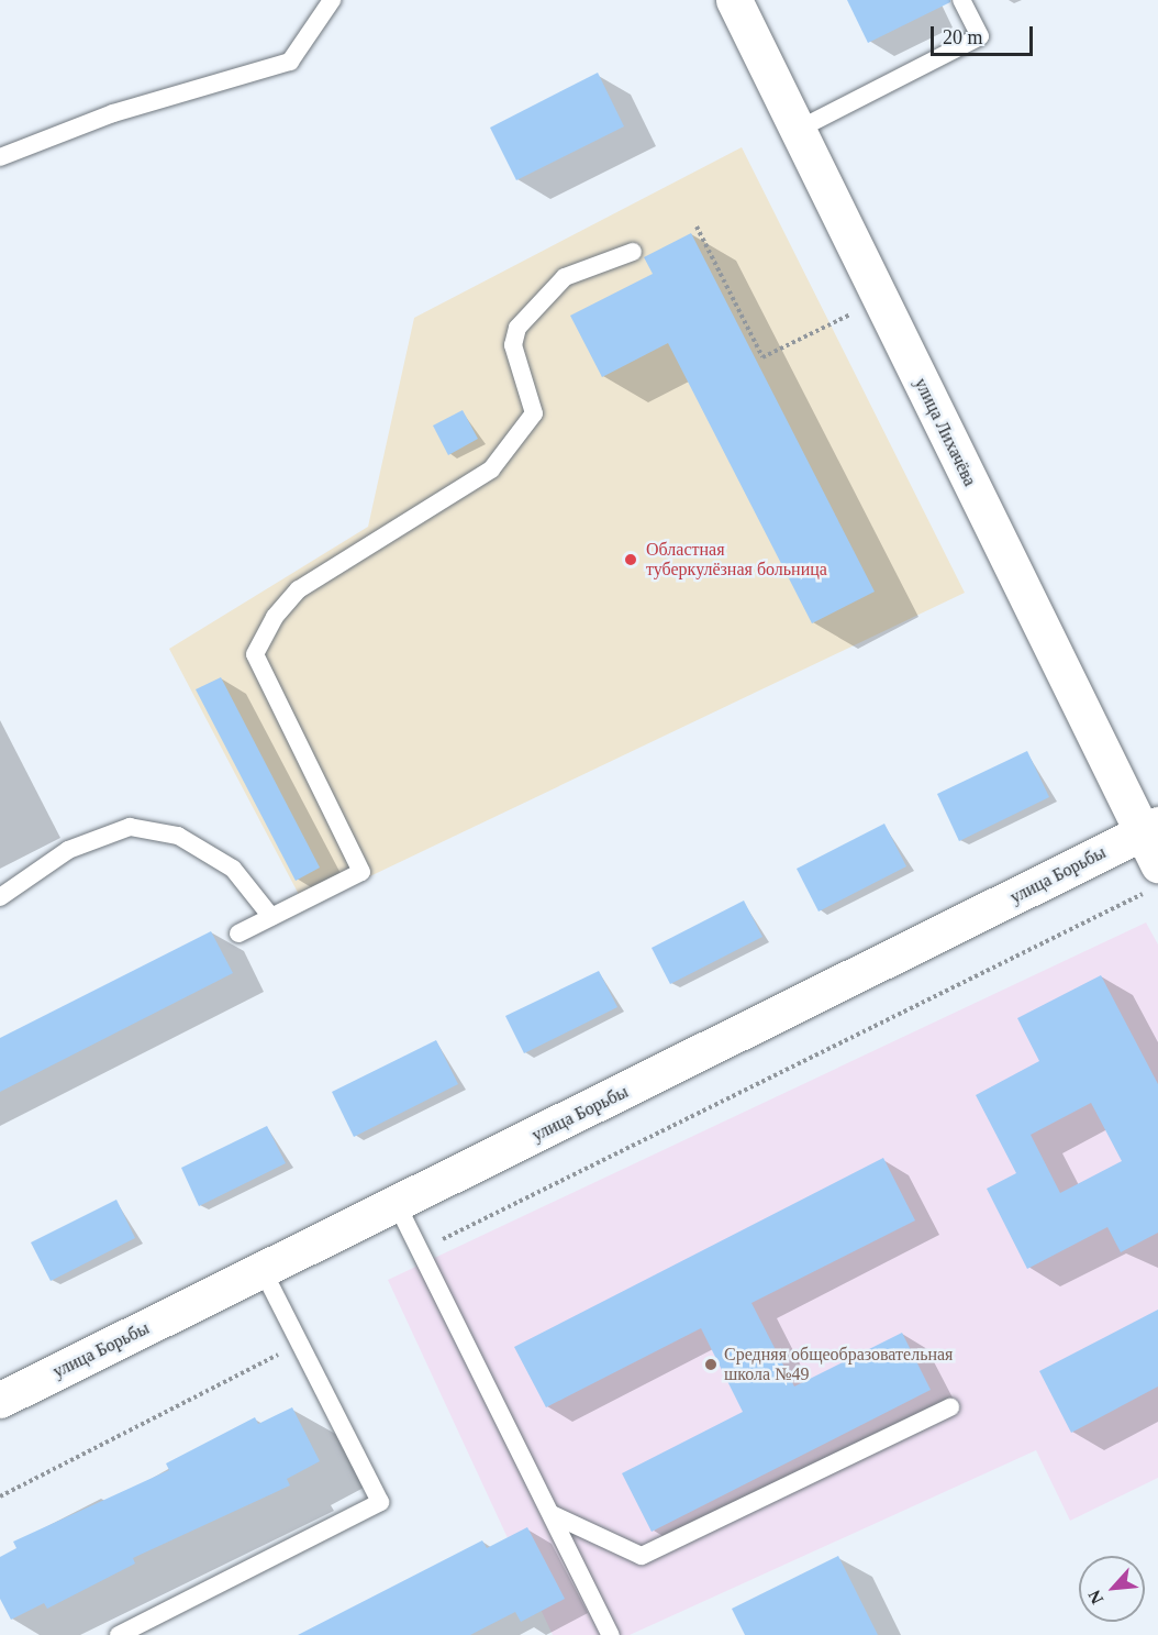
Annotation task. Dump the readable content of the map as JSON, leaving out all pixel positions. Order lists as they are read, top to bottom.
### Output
{
  "streets": {
    "street": ["улица Лихачёва", "улица Борьбы"]
  },
  "crossings": [
    ["улица Лихачёва", "улица Борьбы"]
  ],
  "places": ["Областная туберкулёзная больница", "Средняя общеобразовательная школа №49"],
  "scale_bar": "20 m",
  "north": "bottom left"
}
